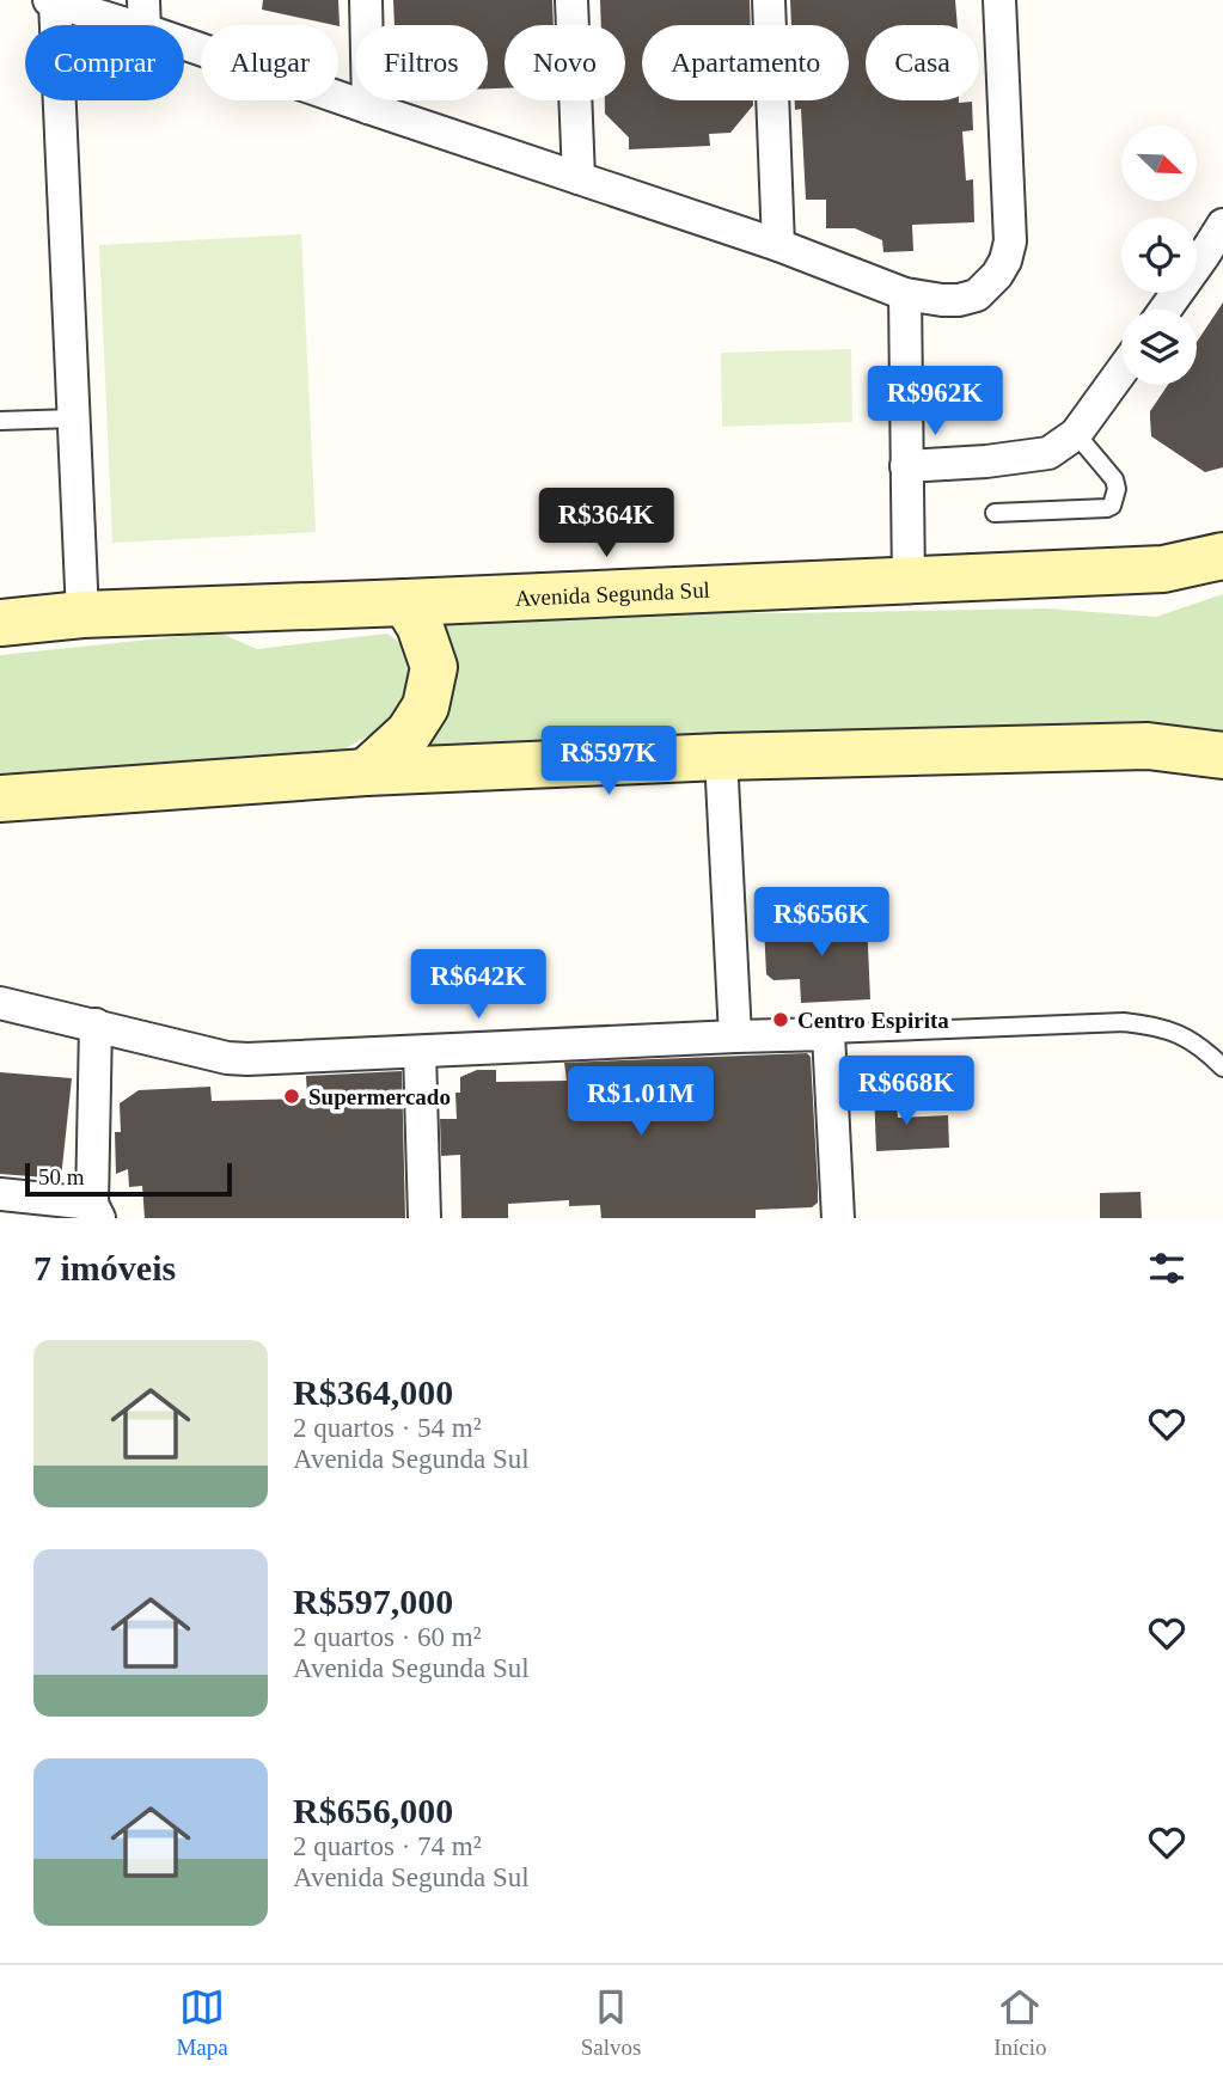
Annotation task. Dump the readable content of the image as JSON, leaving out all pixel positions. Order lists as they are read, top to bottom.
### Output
{
  "streets": {
    "main road": ["Avenida Segunda Sul"]
  },
  "places": ["Centro Espirita", "Supermercado"],
  "scale_bar": "50 m",
  "north": "bottom right",
  "page": {
    "chip": [
      "Comprar",
      "Alugar",
      "Filtros",
      "Novo",
      "Apartamento",
      "Casa"
    ],
    "price": [
      "R$962K",
      "R$364K",
      "R$597K",
      "R$656K",
      "R$642K",
      "R$668K",
      "R$1.01M"
    ],
    "scale": "50 m",
    "heading": "7 imóveis",
    "list": [
      {
        "name": "R$364,000",
        "note": "2 quartos · 54 m² · Avenida Segunda Sul"
      },
      {
        "name": "R$597,000",
        "note": "2 quartos · 60 m² · Avenida Segunda Sul"
      },
      {
        "name": "R$656,000",
        "note": "2 quartos · 74 m² · Avenida Segunda Sul"
      }
    ],
    "tabs": ["Mapa", "Salvos", "Início"]
  }
}
